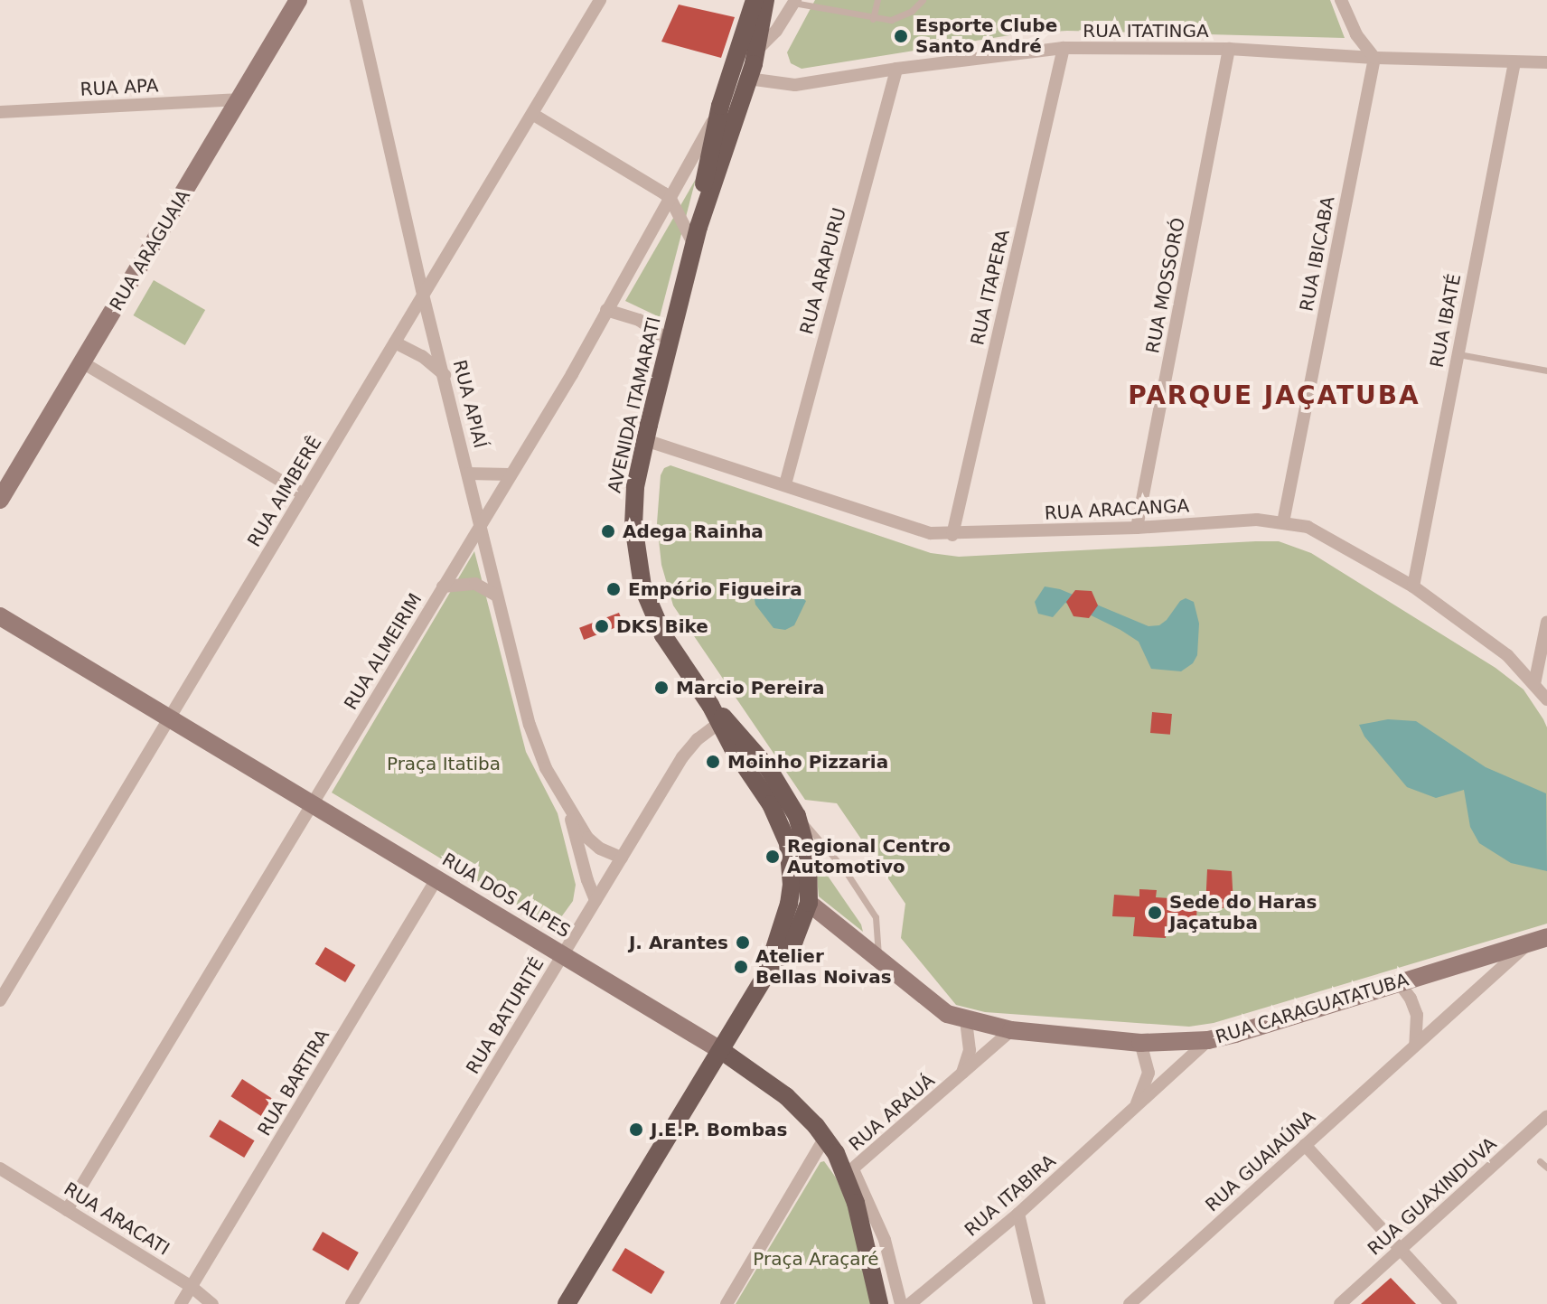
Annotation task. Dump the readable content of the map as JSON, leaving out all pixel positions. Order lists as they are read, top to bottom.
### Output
{
  "streets": {
    "main road": ["AVENIDA ITAMARATI", "RUA DOS ALPES"],
    "street": [
      "RUA ITATINGA",
      "RUA APA",
      "RUA ARAGUAIA",
      "RUA IBICABA",
      "RUA ARAPURU",
      "RUA MOSSORÓ",
      "RUA ITAPERA",
      "RUA IBATÉ",
      "RUA APIAÍ",
      "RUA AIMBERÊ",
      "RUA ARACANGA",
      "RUA ALMEIRIM",
      "RUA CARAGUATATUBA",
      "RUA BATURITÉ",
      "RUA BARTIRA",
      "RUA ARAUÁ",
      "RUA GUAIAÚNA",
      "RUA ITABIRA",
      "RUA GUAXINDUVA",
      "RUA ARACATI"
    ]
  },
  "crossings": [
    ["RUA ITATINGA", "RUA IBICABA"],
    ["RUA ITATINGA", "RUA ARAPURU"],
    ["RUA ITATINGA", "RUA MOSSORÓ"],
    ["RUA ITATINGA", "RUA ITAPERA"],
    ["RUA ITATINGA", "RUA IBATÉ"],
    ["RUA ITATINGA", "AVENIDA ITAMARATI"],
    ["RUA APA", "RUA ARAGUAIA"],
    ["RUA IBICABA", "RUA ARACANGA"],
    ["RUA ARAPURU", "RUA ARACANGA"],
    ["RUA MOSSORÓ", "RUA ARACANGA"],
    ["RUA ITAPERA", "RUA ARACANGA"],
    ["RUA IBATÉ", "RUA ARACANGA"],
    ["RUA APIAÍ", "RUA AIMBERÊ"],
    ["RUA APIAÍ", "RUA ALMEIRIM"],
    ["RUA APIAÍ", "RUA BATURITÉ"],
    ["AVENIDA ITAMARATI", "RUA ARACANGA"],
    ["AVENIDA ITAMARATI", "RUA ALMEIRIM"],
    ["AVENIDA ITAMARATI", "RUA DOS ALPES"],
    ["AVENIDA ITAMARATI", "RUA CARAGUATATUBA"],
    ["AVENIDA ITAMARATI", "RUA BATURITÉ"],
    ["RUA AIMBERÊ", "RUA DOS ALPES"],
    ["RUA ALMEIRIM", "RUA DOS ALPES"],
    ["RUA ALMEIRIM", "RUA ARACATI"],
    ["RUA DOS ALPES", "RUA BATURITÉ"],
    ["RUA DOS ALPES", "RUA BARTIRA"],
    ["RUA DOS ALPES", "RUA ARAUÁ"],
    ["RUA CARAGUATATUBA", "RUA ARAUÁ"],
    ["RUA CARAGUATATUBA", "RUA GUAIAÚNA"],
    ["RUA CARAGUATATUBA", "RUA ITABIRA"],
    ["RUA BARTIRA", "RUA ARACATI"]
  ],
  "districts": ["PARQUE JAÇATUBA"],
  "parks": ["Praça Itatiba", "Praça Araçaré"],
  "places": [
    "Esporte Clube Santo André",
    "Adega Rainha",
    "Empório Figueira",
    "DKS Bike",
    "Marcio Pereira",
    "Moinho Pizzaria",
    "Regional Centro Automotivo",
    "Sede do Haras Jaçatuba",
    "J. Arantes",
    "Atelier Bellas Noivas",
    "J.E.P. Bombas"
  ]
}
